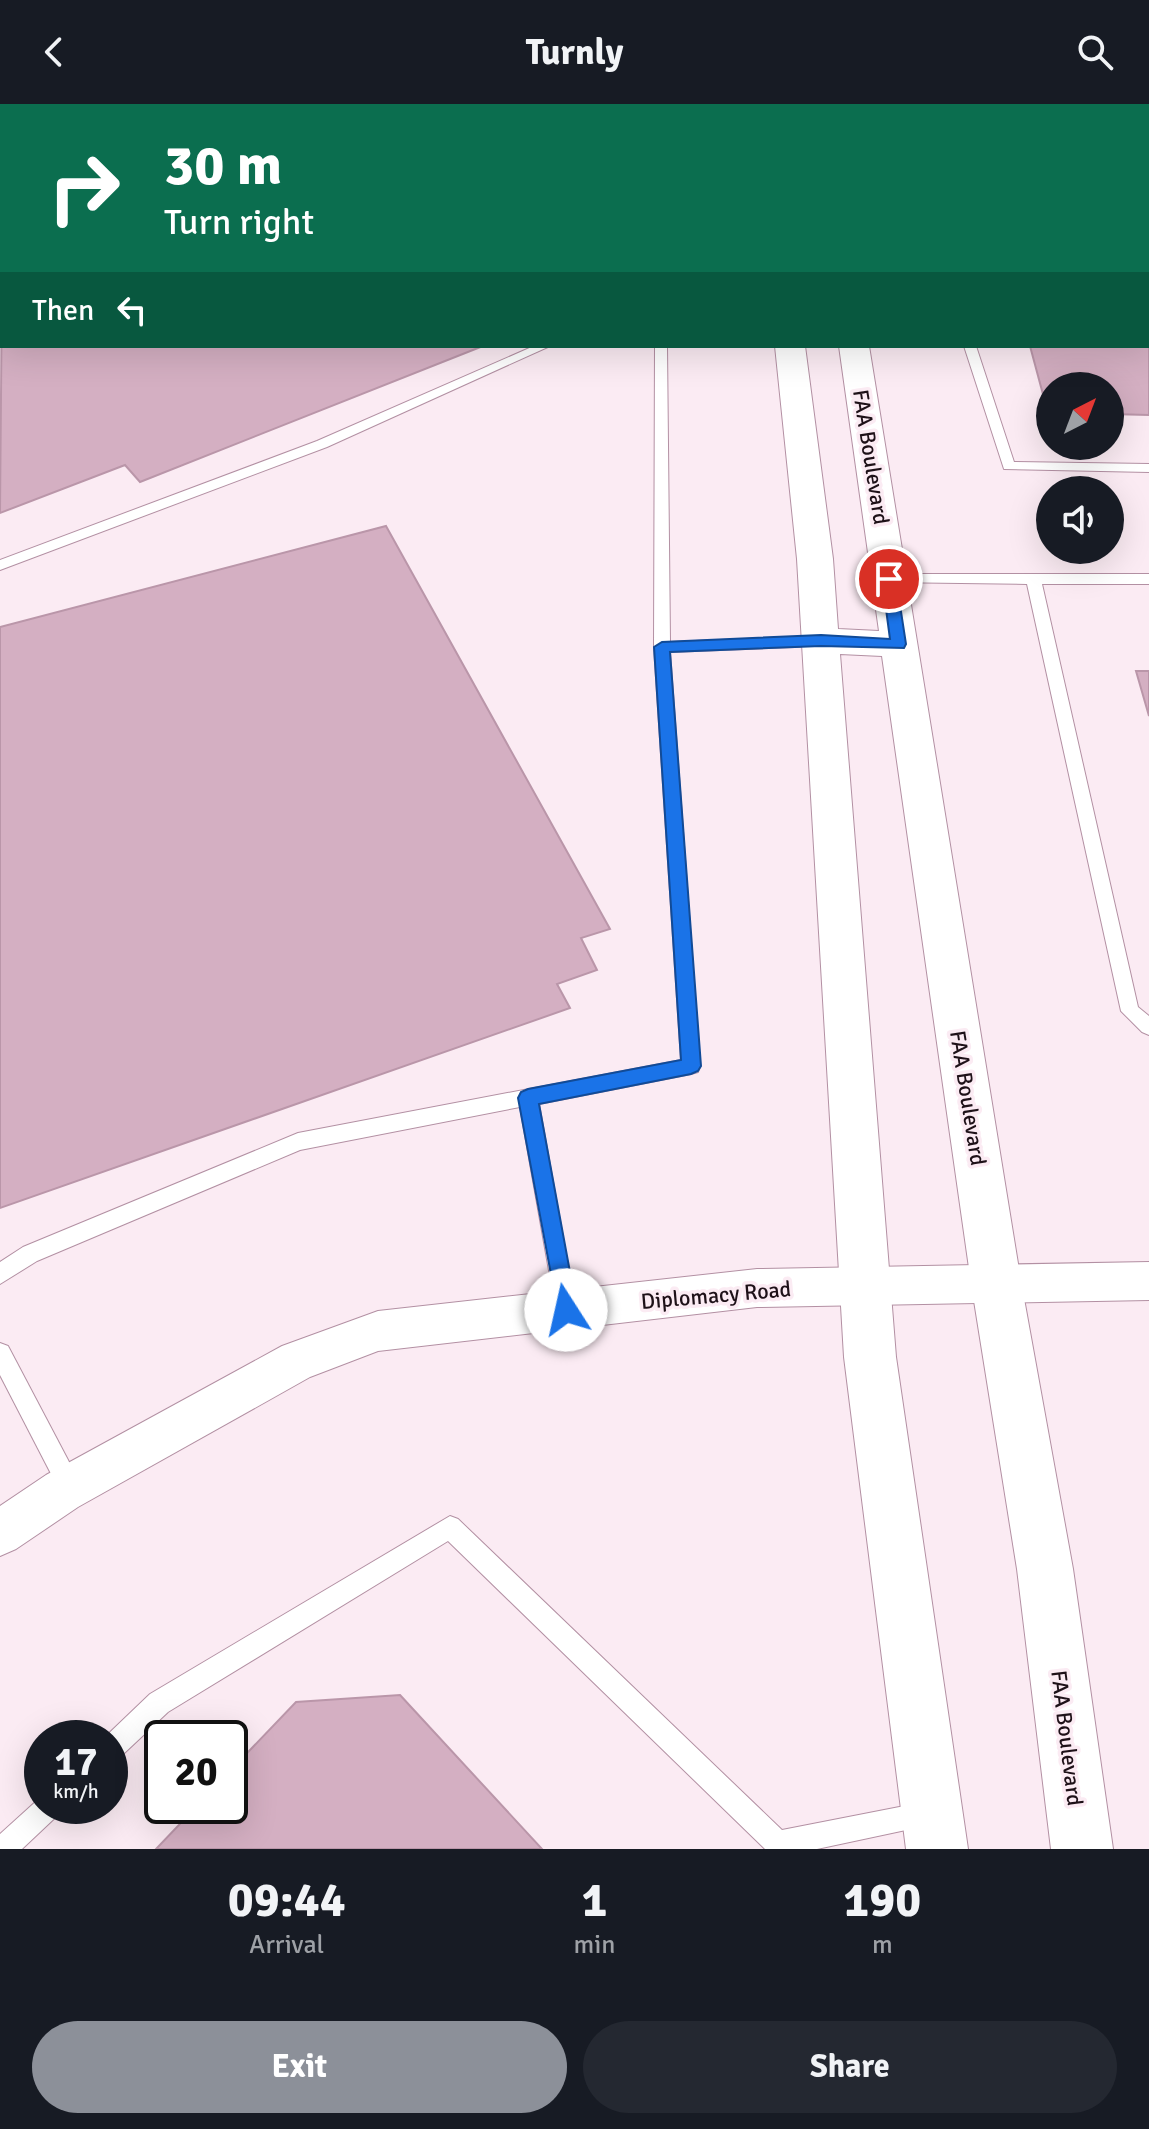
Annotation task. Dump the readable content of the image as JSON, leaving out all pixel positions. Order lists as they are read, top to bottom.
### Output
{
  "streets": {
    "street": ["FAA Boulevard", "Diplomacy Road"]
  },
  "crossings": [
    ["FAA Boulevard", "Diplomacy Road"]
  ],
  "north": "top right",
  "page": {
    "header": "Turnly",
    "turn": ["30 m", "Turn right"],
    "then": "Then",
    "speed": "17 km/h",
    "limit": "20",
    "eta": [
      "09:44",
      "Arrival",
      "1",
      "min",
      "190",
      "m"
    ],
    "buttons": ["Exit", "Share"]
  }
}
